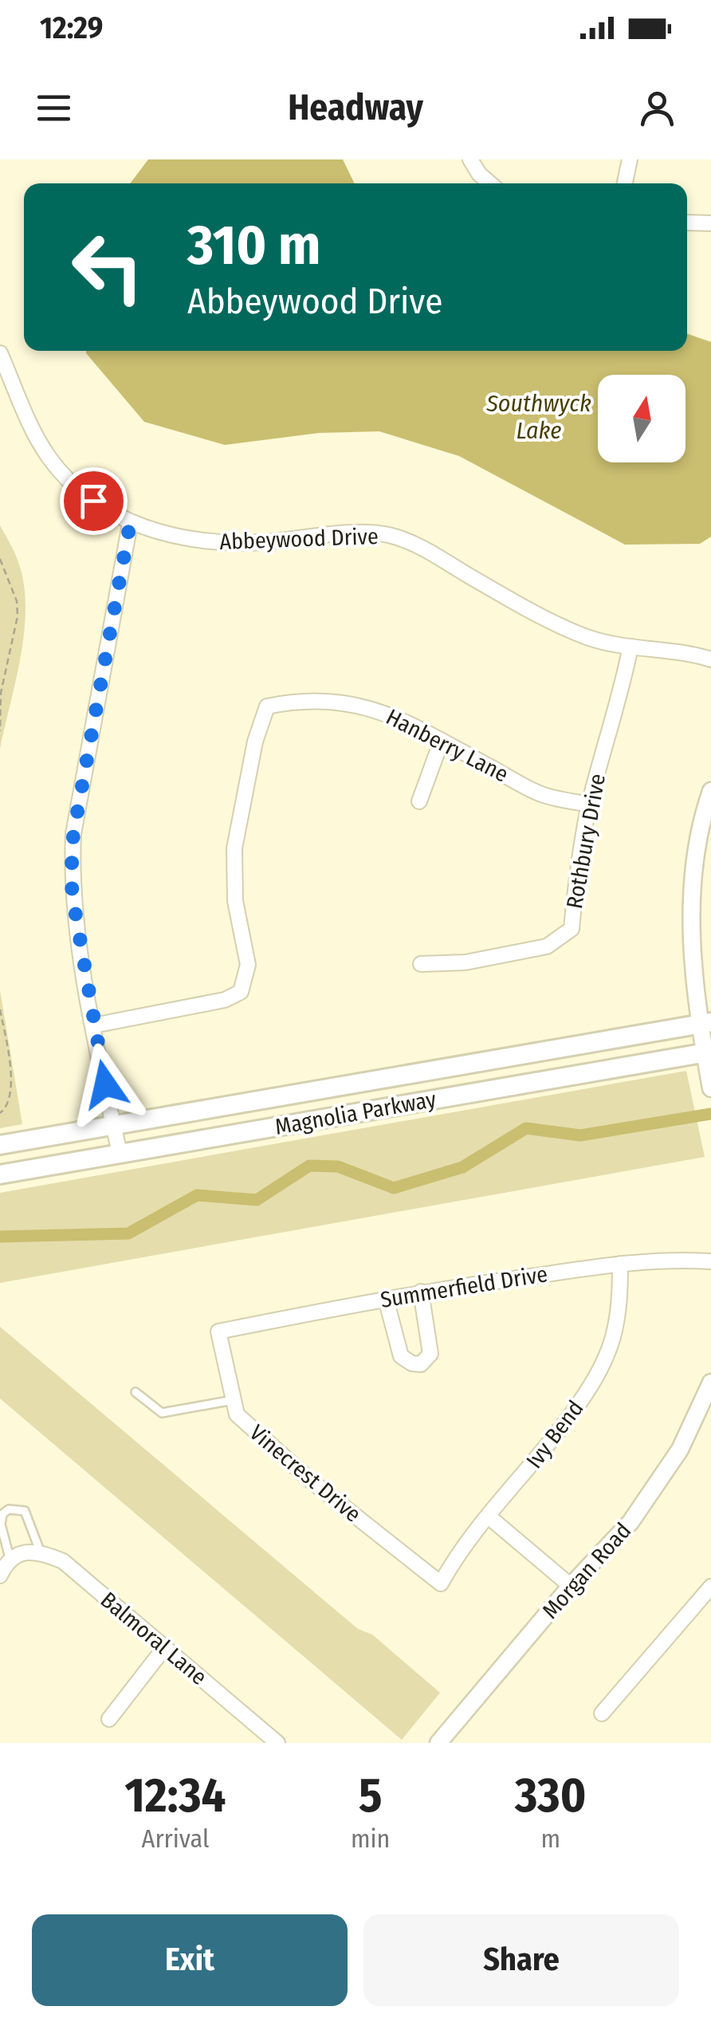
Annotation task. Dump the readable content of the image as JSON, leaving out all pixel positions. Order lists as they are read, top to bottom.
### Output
{
  "streets": {
    "main road": ["Magnolia Parkway"],
    "street": [
      "Abbeywood Drive",
      "Hanberry Lane",
      "Rothbury Drive",
      "Summerfield Drive",
      "Ivy Bend",
      "Vinecrest Drive",
      "Morgan Road",
      "Balmoral Lane"
    ]
  },
  "crossings": [
    ["Abbeywood Drive", "Rothbury Drive"],
    ["Hanberry Lane", "Rothbury Drive"],
    ["Summerfield Drive", "Ivy Bend"],
    ["Summerfield Drive", "Vinecrest Drive"],
    ["Ivy Bend", "Vinecrest Drive"]
  ],
  "water": ["Southwyck Lake"],
  "north": "top",
  "page": {
    "status": "12:29",
    "header": "Headway",
    "turn": ["310 m", "Abbeywood Drive"],
    "eta": [
      "12:34",
      "Arrival",
      "5",
      "min",
      "330",
      "m"
    ],
    "buttons": ["Exit", "Share"]
  }
}
